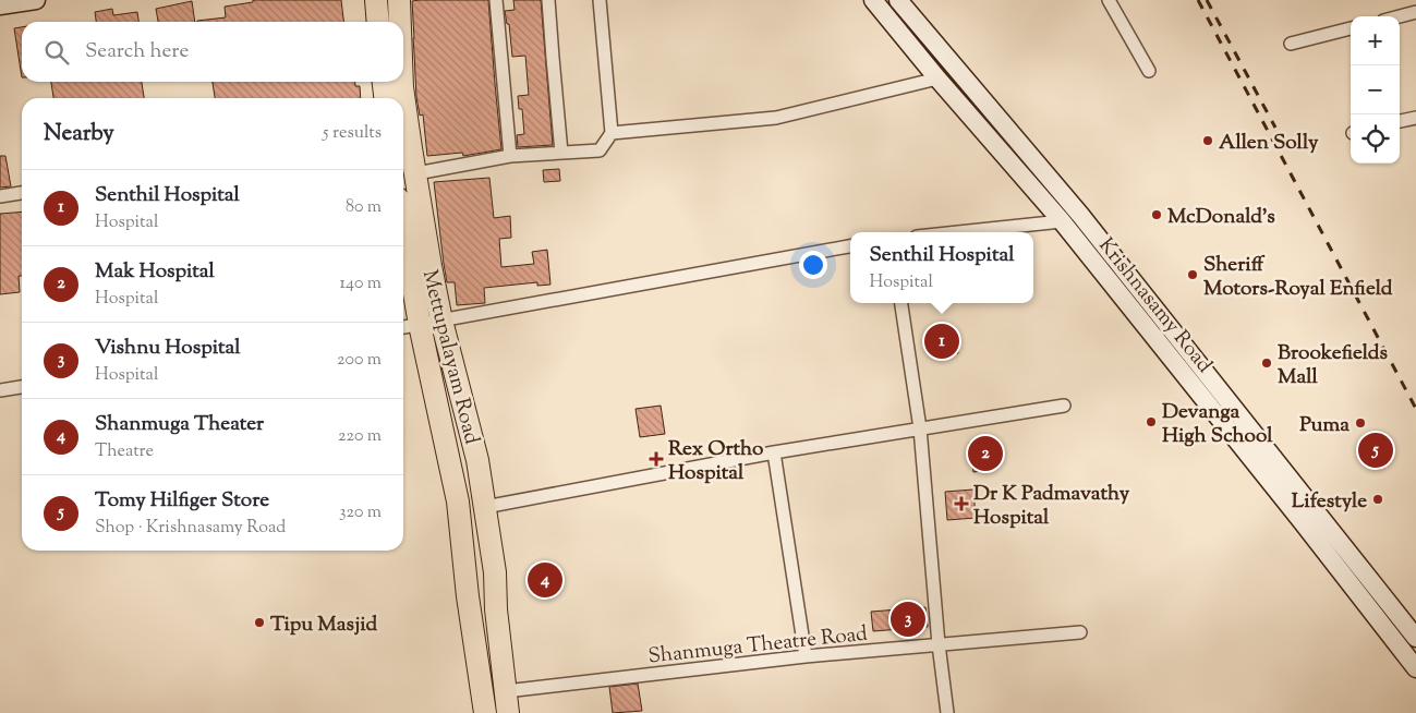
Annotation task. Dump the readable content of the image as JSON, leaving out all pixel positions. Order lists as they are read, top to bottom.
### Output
{
  "streets": {
    "highway": ["Mettupalayam Road"],
    "main road": ["Krishnasamy Road"],
    "street": ["Shanmuga Theatre Road"]
  },
  "crossings": [
    ["Mettupalayam Road", "Shanmuga Theatre Road"]
  ],
  "places": {
    "other": [
      "Allen Solly",
      "McDonald's",
      "Sheriff Motors-Royal Enfield",
      "Brookefields Mall",
      "Devanga High School",
      "Puma",
      "Lifestyle",
      "Tipu Masjid"
    ],
    "health": ["Rex Ortho Hospital", "Dr K Padmavathy Hospital"]
  },
  "page": {
    "map_buttons": ["+", "−"],
    "search": "Search here",
    "heading": ["Nearby", "5 results"],
    "list": [
      {
        "mark": "1",
        "name": "Senthil Hospital",
        "note": "Hospital",
        "value": "80 m"
      },
      {
        "mark": "2",
        "name": "Mak Hospital",
        "note": "Hospital",
        "value": "140 m"
      },
      {
        "mark": "3",
        "name": "Vishnu Hospital",
        "note": "Hospital",
        "value": "200 m"
      },
      {
        "mark": "4",
        "name": "Shanmuga Theater",
        "note": "Theatre",
        "value": "220 m"
      },
      {
        "mark": "5",
        "name": "Tomy Hilfiger Store",
        "note": "Shop · Krishnasamy Road",
        "value": "320 m"
      }
    ],
    "popup": ["Senthil Hospital", "Hospital"],
    "pins": [
      "1",
      "5",
      "2",
      "4",
      "3"
    ]
  }
}
